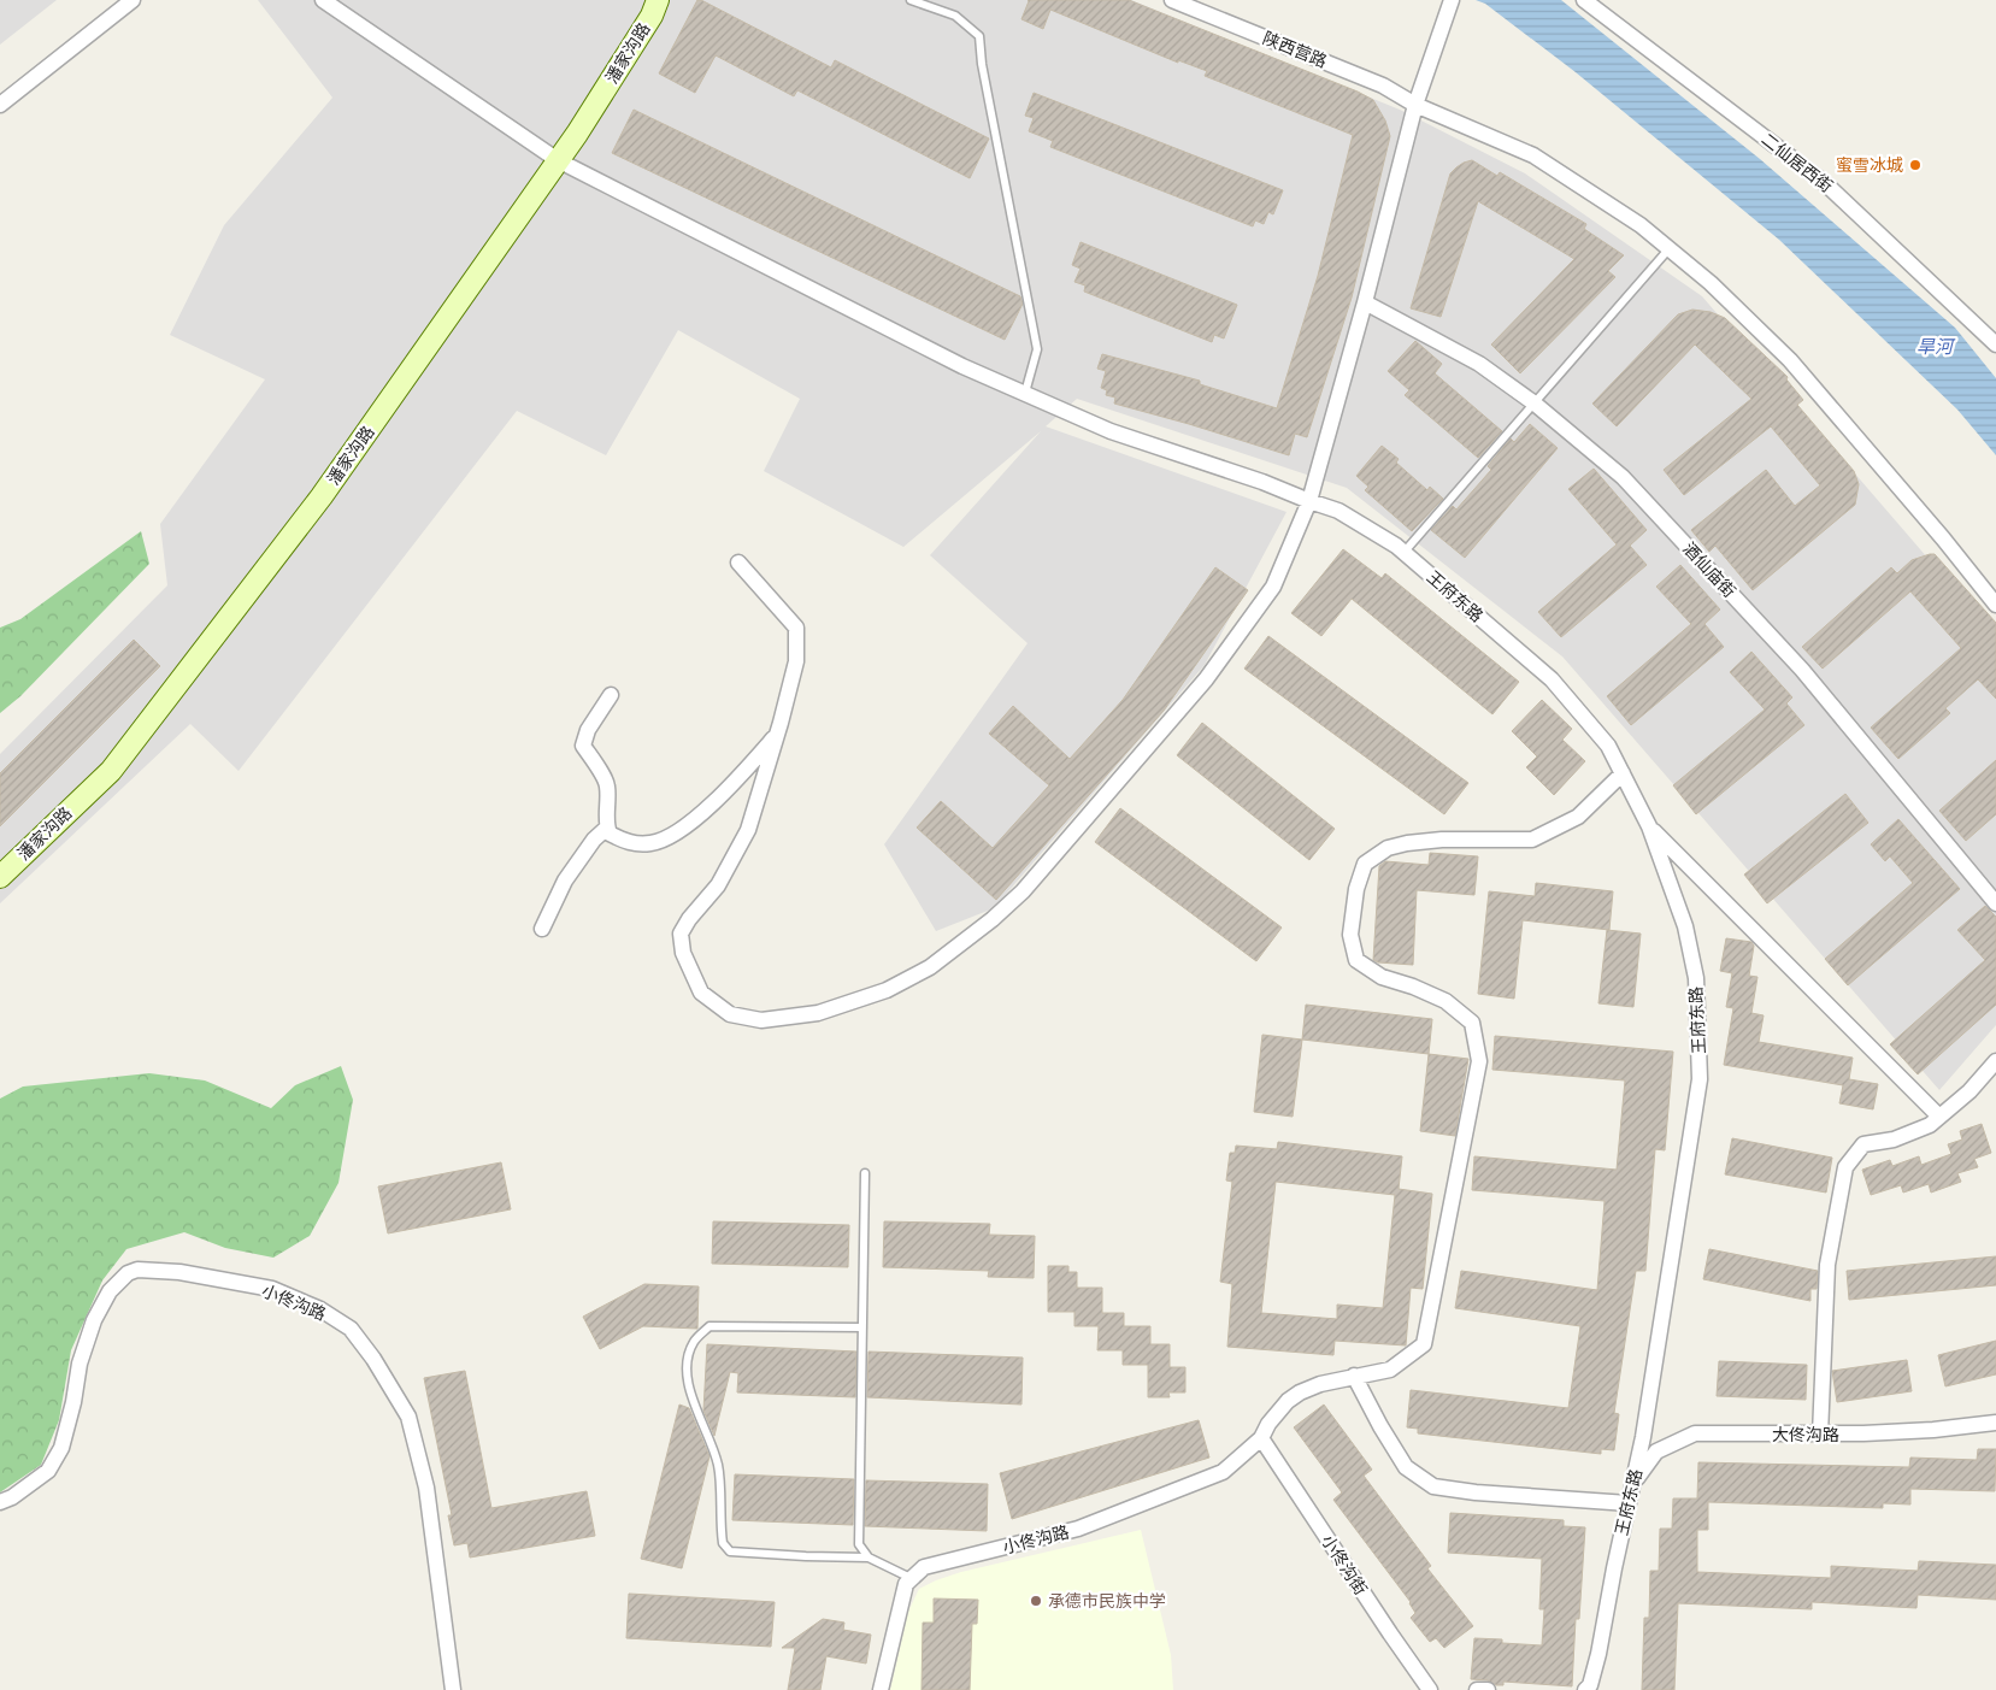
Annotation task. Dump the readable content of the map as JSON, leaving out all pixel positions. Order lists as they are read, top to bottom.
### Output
{
  "streets": {
    "street": [
      "陕西营路",
      "潘家沟路",
      "二仙居西街",
      "酒仙庙街",
      "王府东路",
      "小佟沟路",
      "大佟沟路",
      "小佟沟街"
    ]
  },
  "crossings": [
    ["潘家沟路", "王府东路"],
    ["王府东路", "小佟沟路"],
    ["王府东路", "大佟沟路"],
    ["小佟沟路", "小佟沟街"]
  ],
  "water": ["旱河"],
  "places": ["蜜雪冰城", "承德市民族中学"]
}
